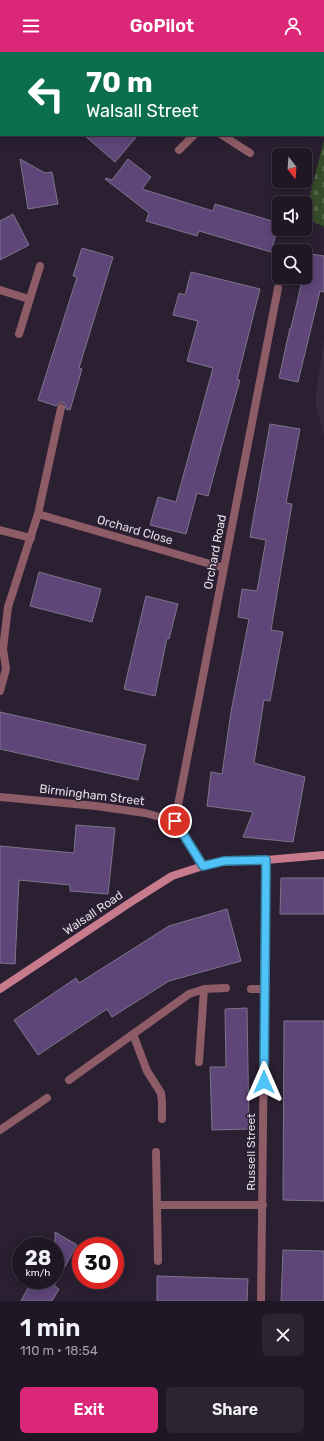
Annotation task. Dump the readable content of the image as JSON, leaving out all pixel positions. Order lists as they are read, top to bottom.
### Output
{
  "streets": {
    "main road": ["Walsall Road"],
    "street": [
      "Orchard Close",
      "Orchard Road",
      "Birmingham Street",
      "Russell Street"
    ]
  },
  "crossings": [
    ["Orchard Close", "Orchard Road"],
    ["Orchard Road", "Birmingham Street"],
    ["Walsall Road", "Russell Street"]
  ],
  "north": "bottom",
  "page": {
    "header": "GoPilot",
    "turn": ["70 m", "Walsall Street"],
    "speed": "28 km/h",
    "limit": "30",
    "heading": ["1 min", "110 m · 18:54"],
    "buttons": ["Exit", "Share"]
  }
}
